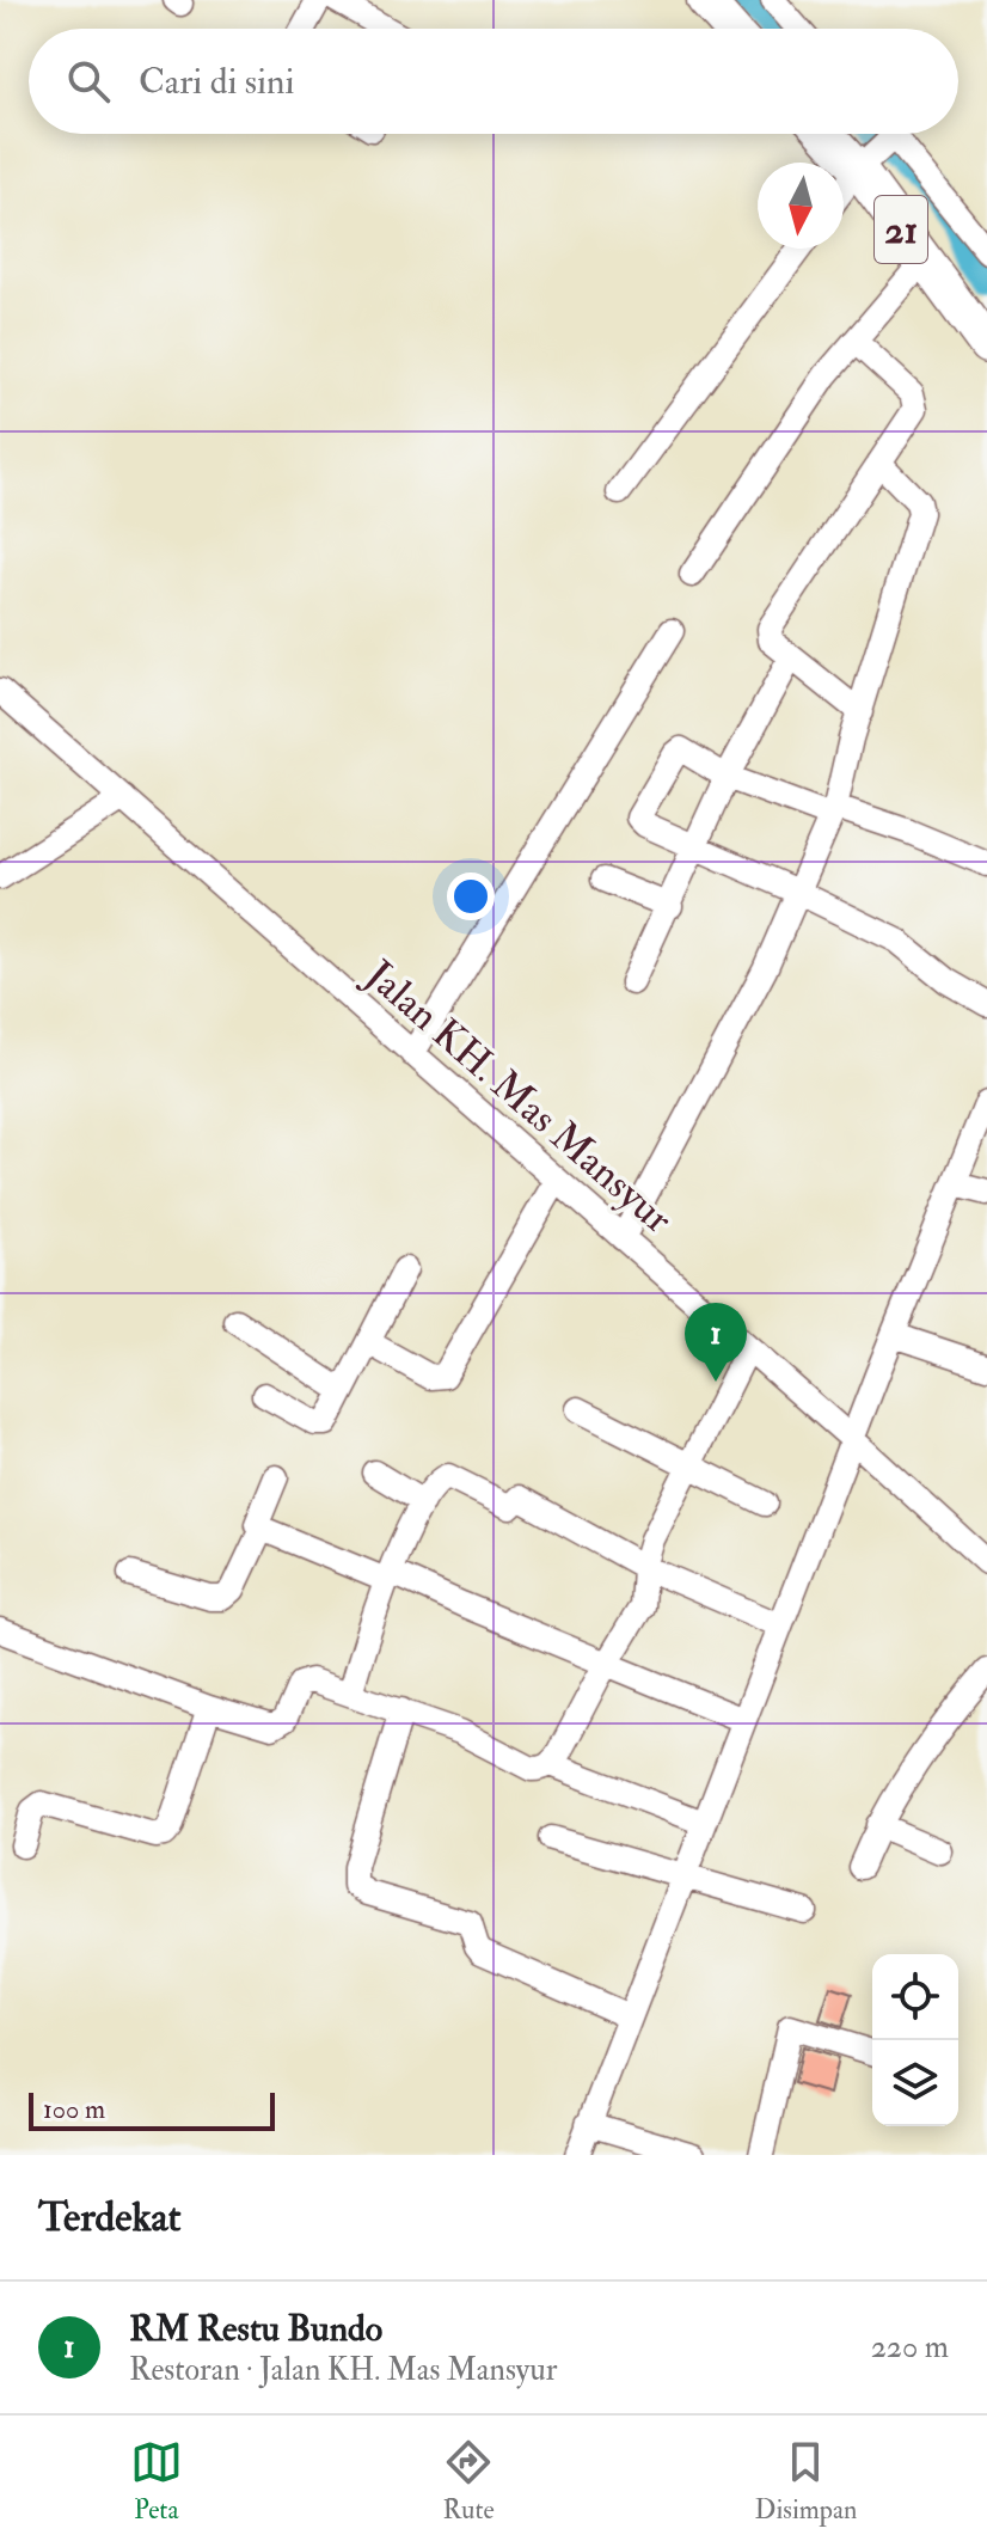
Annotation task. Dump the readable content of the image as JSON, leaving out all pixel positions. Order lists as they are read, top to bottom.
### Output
{
  "streets": {
    "highway": ["21"],
    "street": ["Jalan KH. Mas Mansyur"]
  },
  "scale_bar": "100 m",
  "north": "bottom",
  "page": {
    "search": "Cari di sini",
    "pins": "1",
    "scale": "100 m",
    "heading": "Terdekat",
    "list": [
      {
        "mark": "1",
        "name": "RM Restu Bundo",
        "note": "Restoran · Jalan KH. Mas Mansyur",
        "value": "220 m"
      }
    ],
    "nav": ["Peta", "Rute", "Disimpan"]
  }
}
